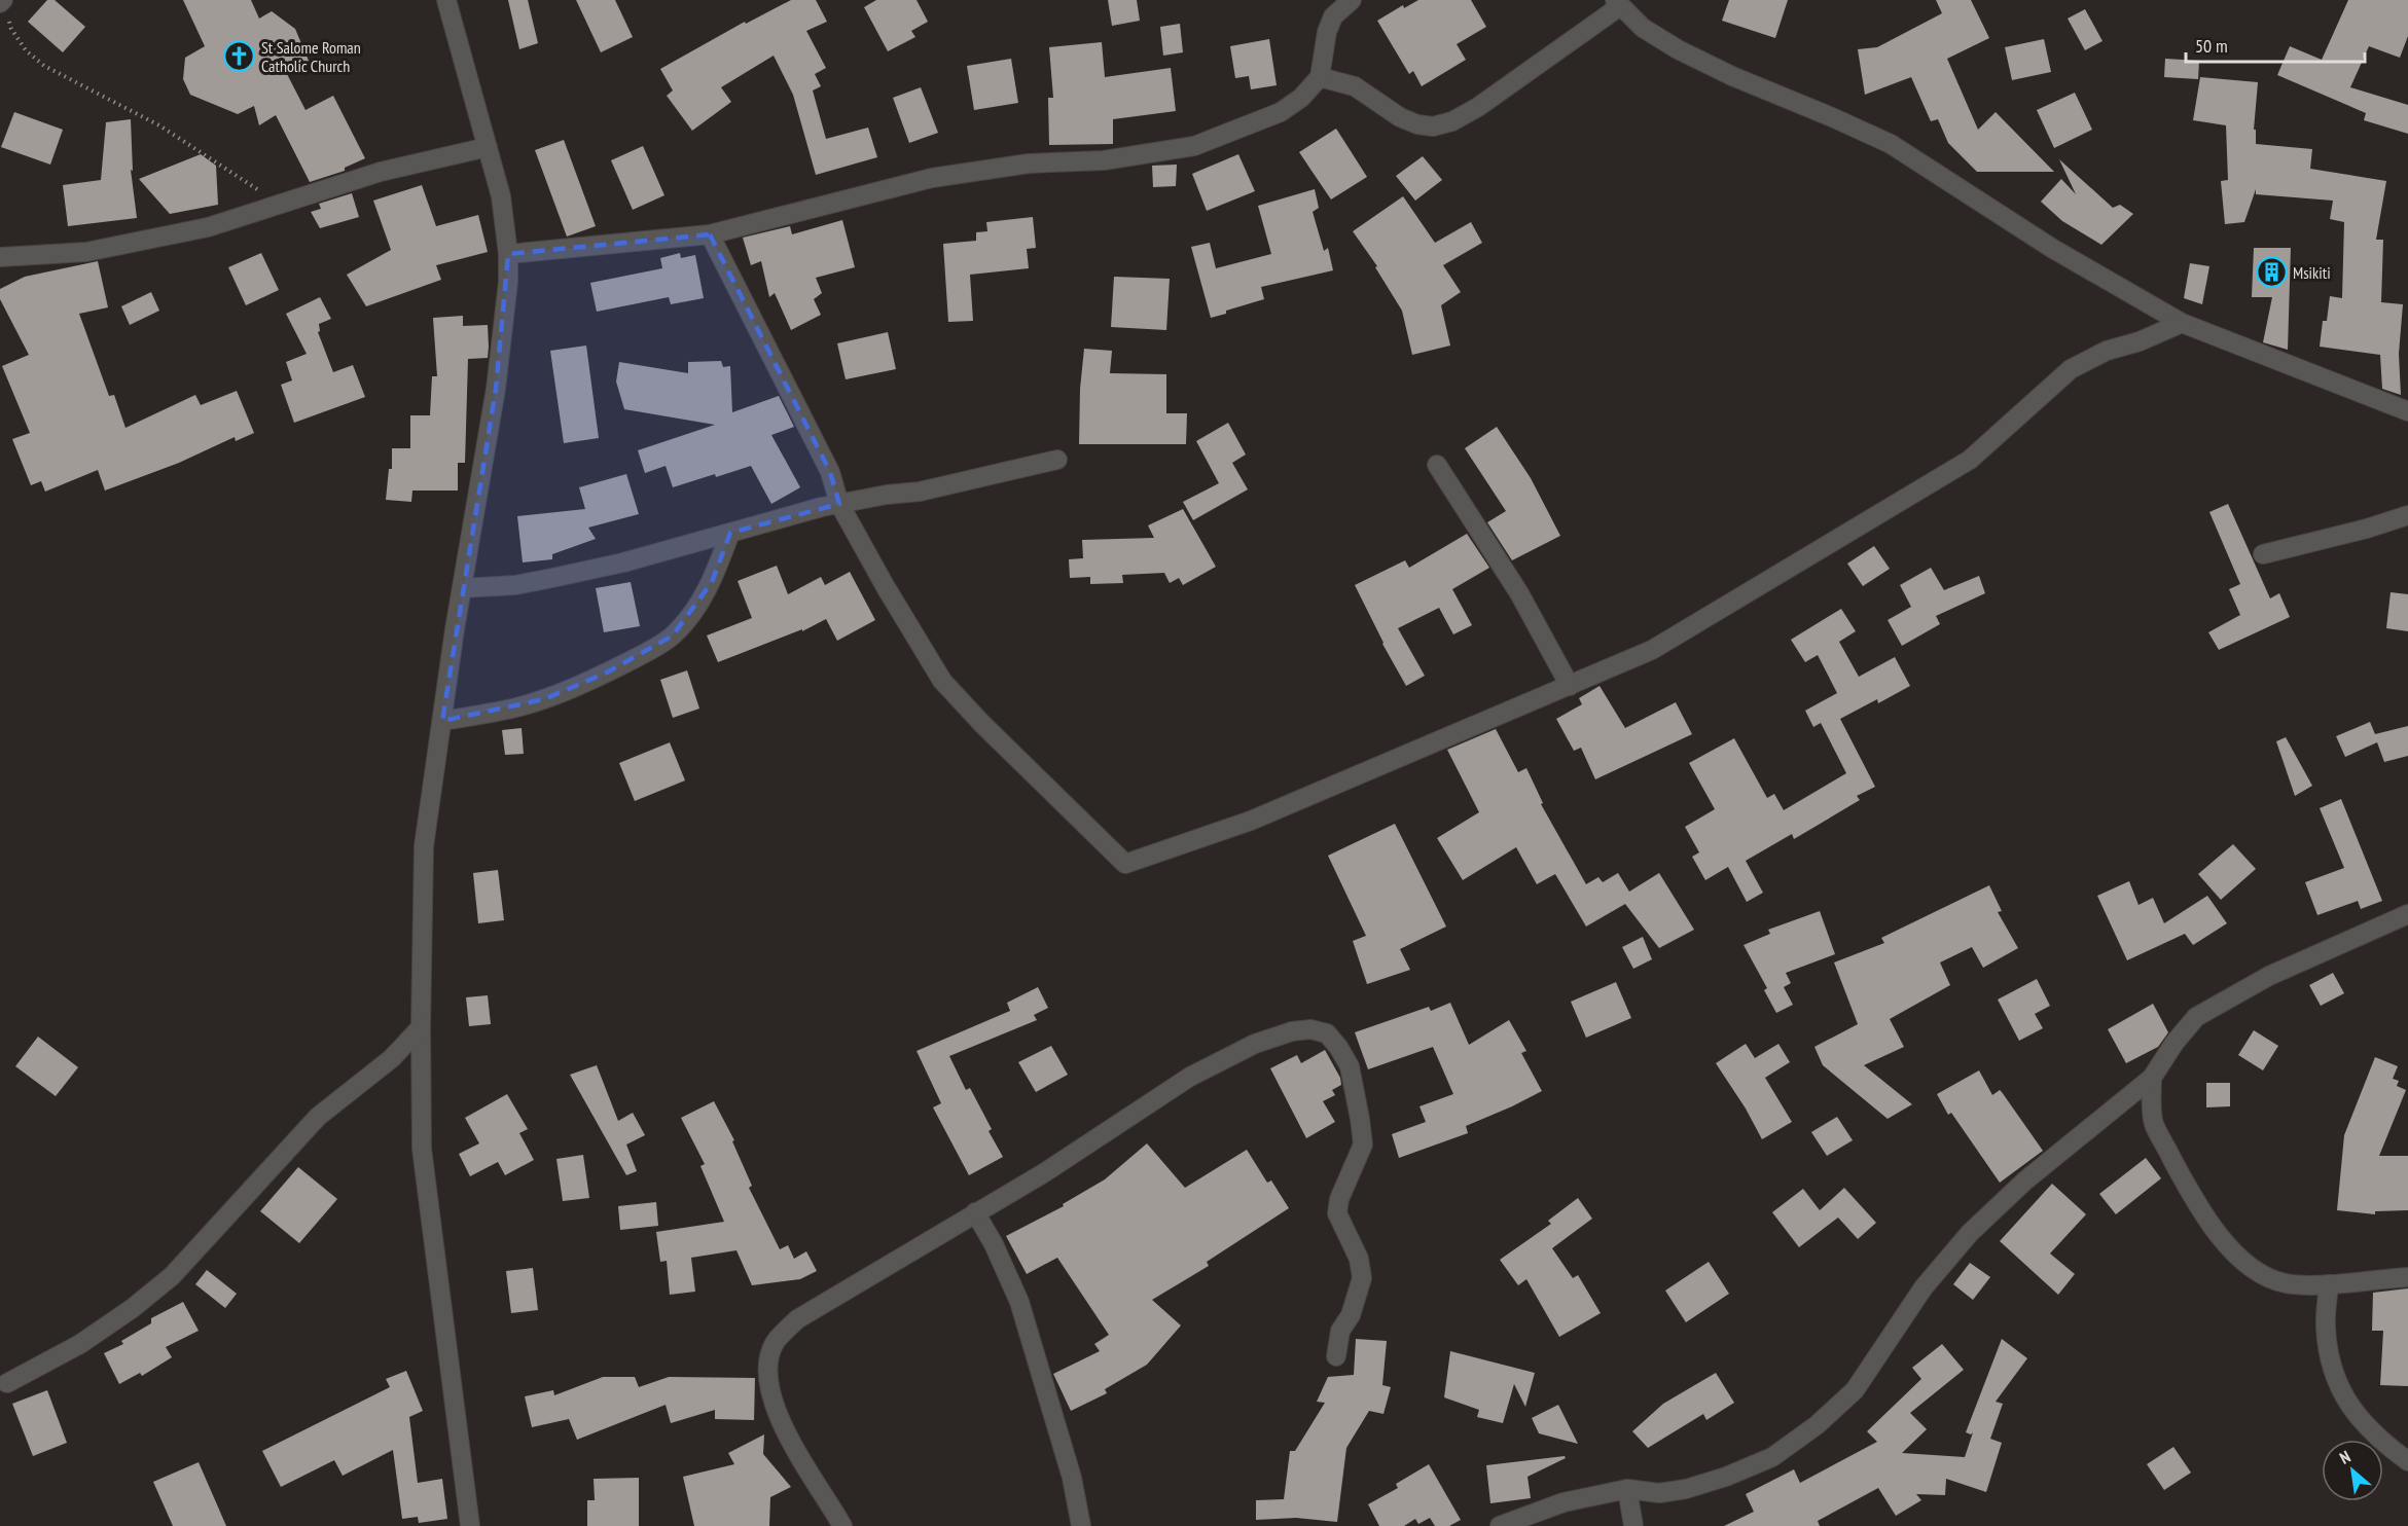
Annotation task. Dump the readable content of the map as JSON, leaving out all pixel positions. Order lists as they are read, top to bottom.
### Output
{
  "places": {
    "church": ["St Salome Roman Catholic Church"],
    "building": ["Msikiti"]
  },
  "scale_bar": "50 m",
  "north": "top left"
}
